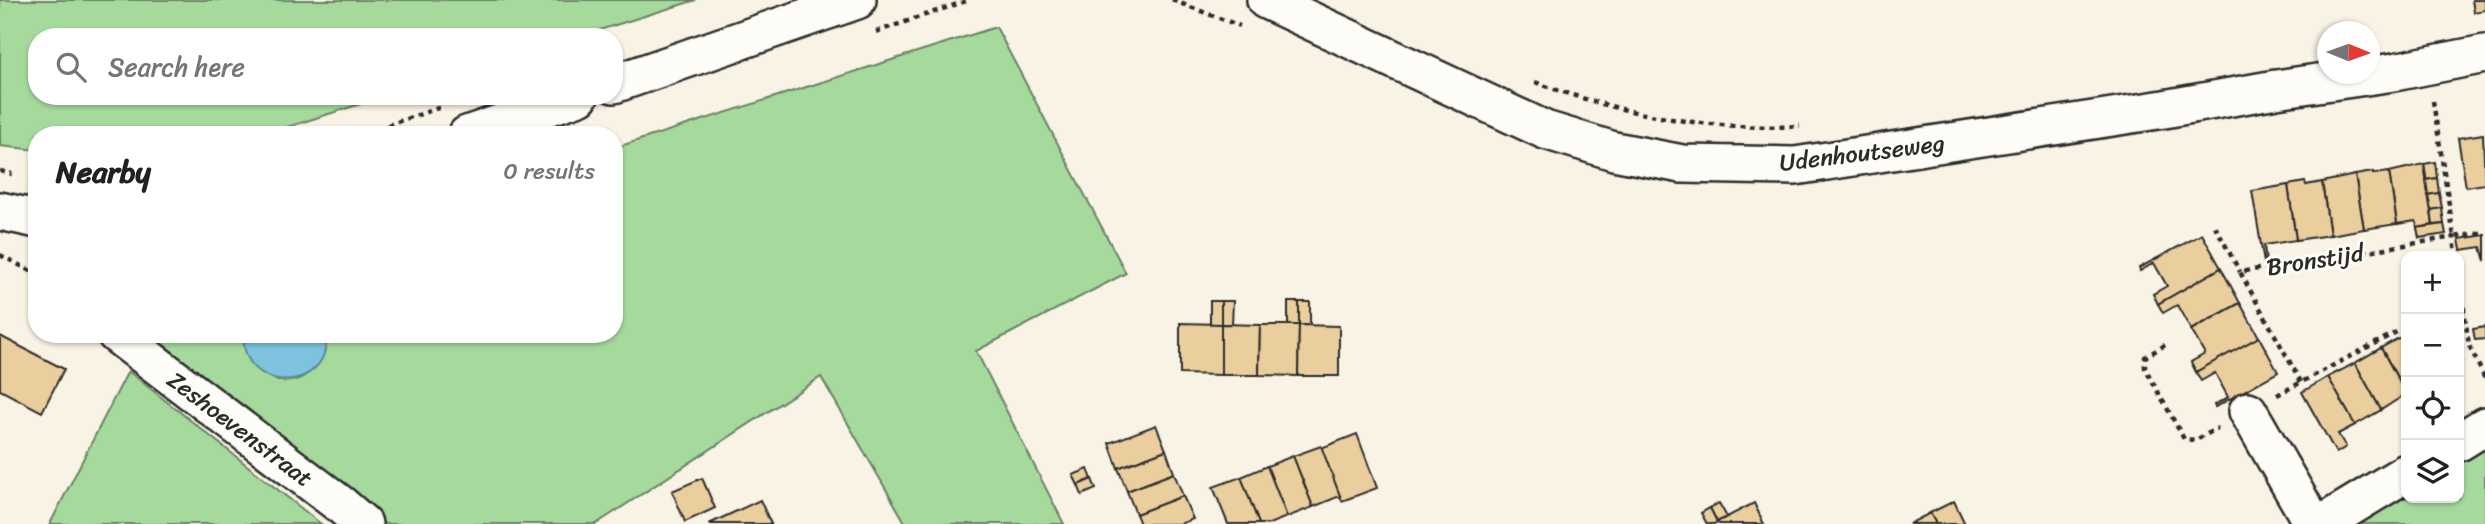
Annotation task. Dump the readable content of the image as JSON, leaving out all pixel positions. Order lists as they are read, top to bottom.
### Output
{
  "streets": {
    "street": ["Udenhoutseweg", "Zeshoevenstraat"],
    "path": ["Bronstijd"]
  },
  "north": "right",
  "page": {
    "search": "Search here",
    "heading": ["Nearby", "0 results"],
    "map_buttons": ["+", "−"]
  }
}
